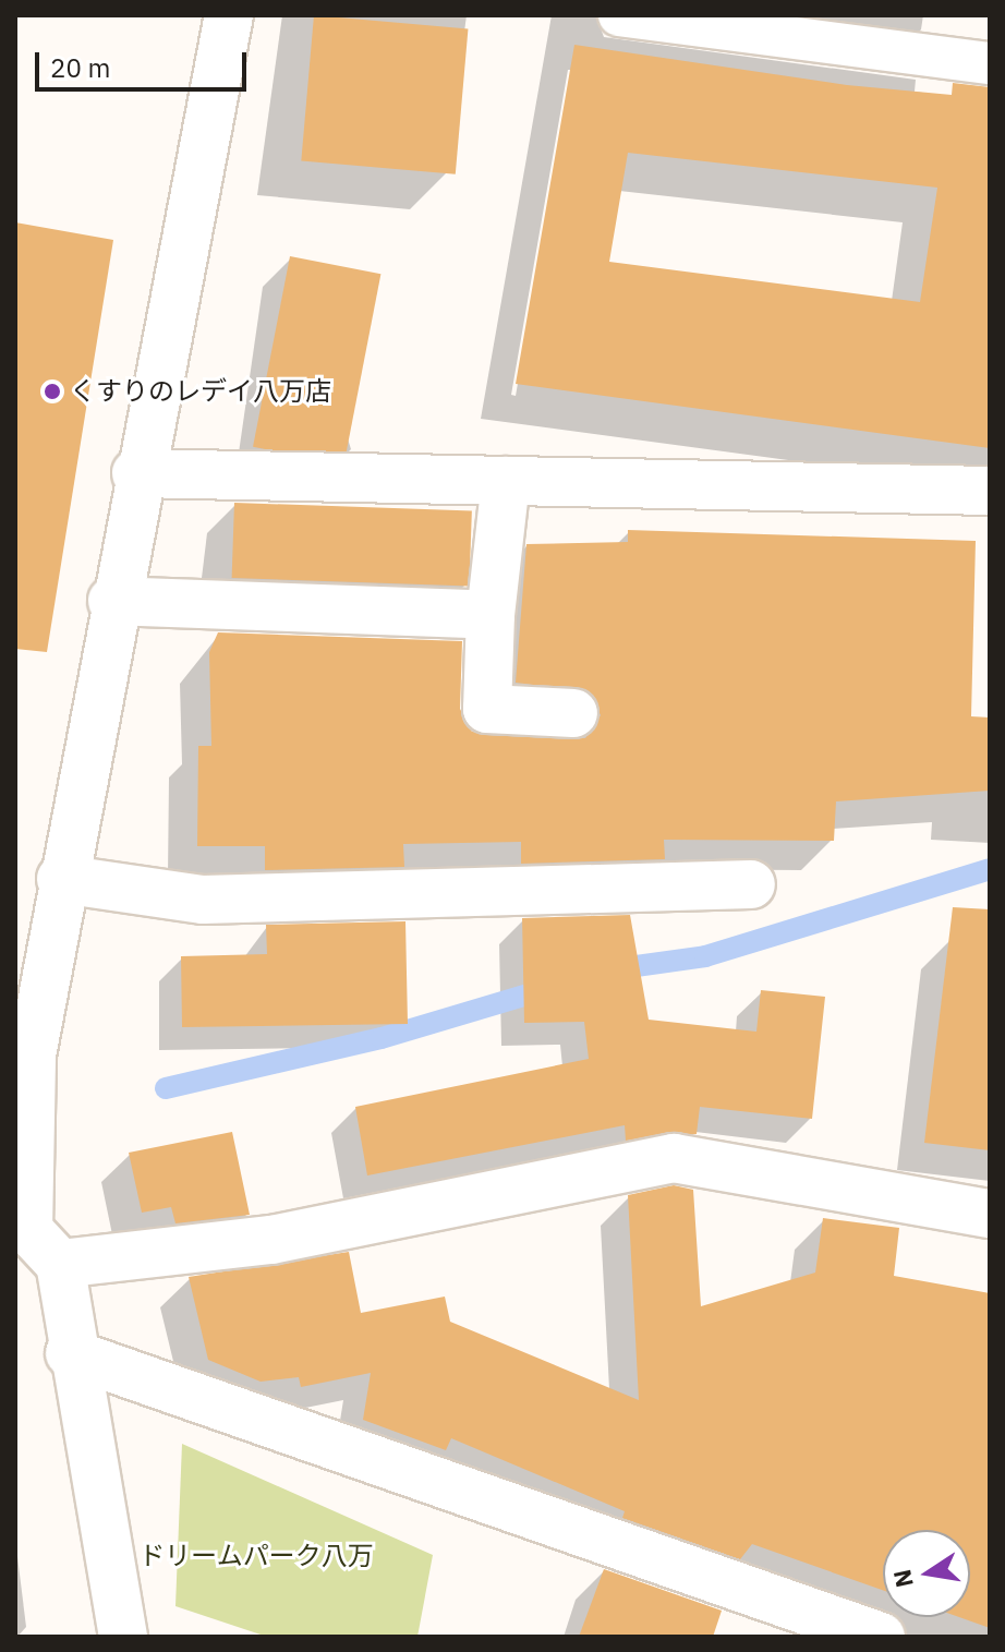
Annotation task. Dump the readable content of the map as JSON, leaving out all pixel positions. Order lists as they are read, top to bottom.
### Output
{
  "parks": ["ドリームパーク八万"],
  "places": ["くすりのレデイ八万店"],
  "scale_bar": "20 m",
  "north": "left"
}
